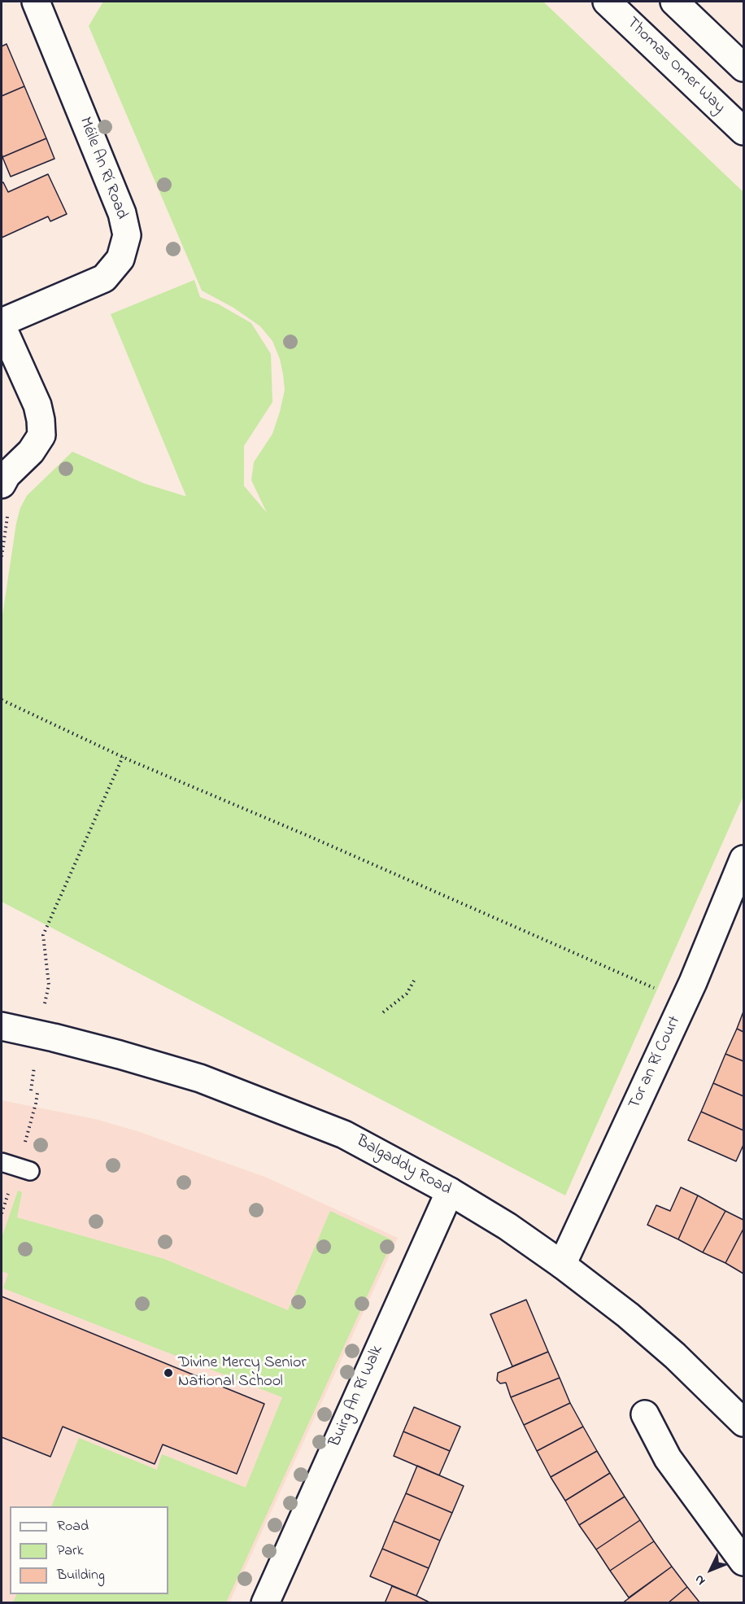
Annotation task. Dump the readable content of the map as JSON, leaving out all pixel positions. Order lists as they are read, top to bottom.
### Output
{
  "streets": {
    "street": [
      "Thomas Omer Way",
      "Méile An Rí Road",
      "Tor an Rí Court",
      "Balgaddy Road",
      "Buirg An Rí Walk"
    ]
  },
  "crossings": [
    ["Tor an Rí Court", "Balgaddy Road"],
    ["Balgaddy Road", "Buirg An Rí Walk"]
  ],
  "places": ["Divine Mercy Senior National School"],
  "legend": ["Road", "Park", "Building"],
  "north": "bottom left"
}
